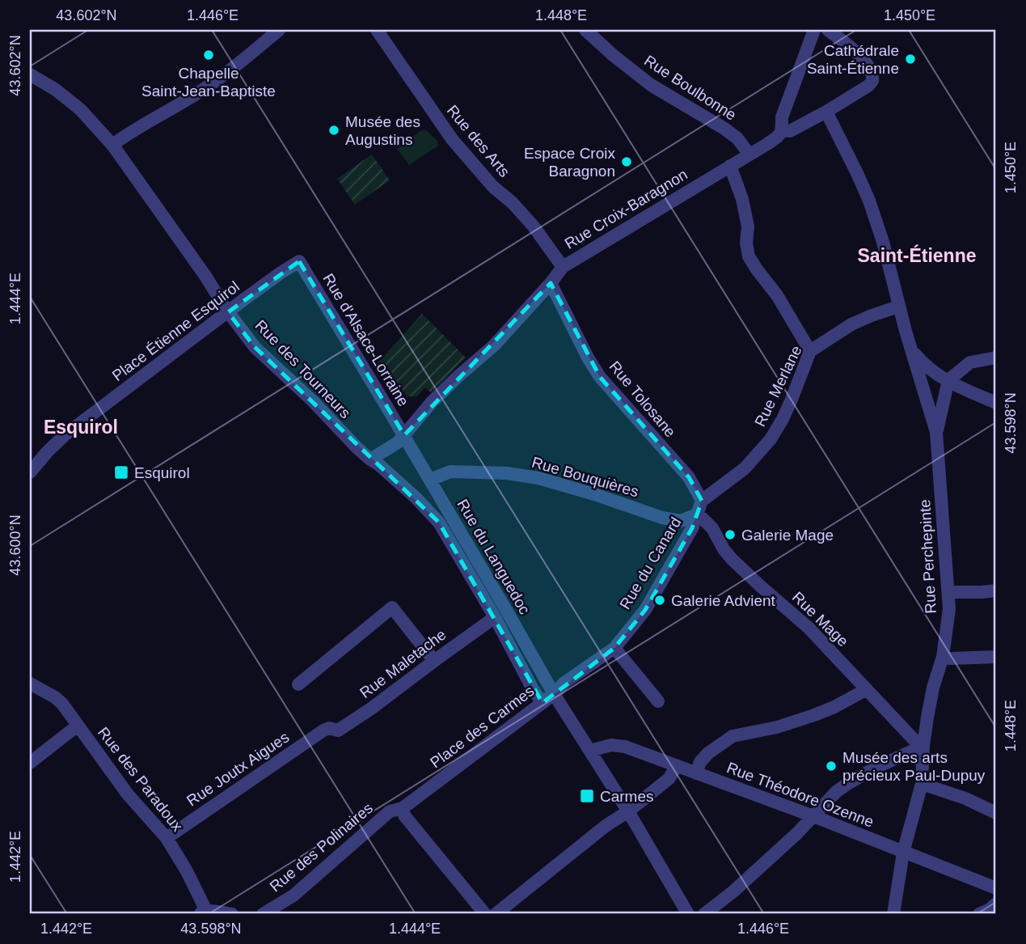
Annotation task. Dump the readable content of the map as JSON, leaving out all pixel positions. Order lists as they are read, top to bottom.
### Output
{
  "streets": {
    "street": [
      "Rue Boulbonne",
      "Rue des Arts",
      "Rue Croix-Baragnon",
      "Place Étienne Esquirol",
      "Rue d'Alsace-Lorraine",
      "Rue des Tourneurs",
      "Rue Merlane",
      "Rue Tolosane",
      "Rue Bouquières",
      "Rue du Languedoc",
      "Rue Perchepinte",
      "Rue du Canard",
      "Rue Mage",
      "Rue Maletache",
      "Place des Carmes",
      "Rue Joutx Aigues",
      "Rue des Paradoux",
      "Rue Théodore Ozenne",
      "Rue des Polinaires"
    ]
  },
  "crossings": [
    ["Rue Boulbonne", "Rue Croix-Baragnon"],
    ["Rue des Arts", "Rue Croix-Baragnon"],
    ["Rue Croix-Baragnon", "Rue d'Alsace-Lorraine"],
    ["Rue Croix-Baragnon", "Rue des Tourneurs"],
    ["Rue Croix-Baragnon", "Rue Tolosane"],
    ["Rue Croix-Baragnon", "Rue du Languedoc"],
    ["Place Étienne Esquirol", "Rue d'Alsace-Lorraine"],
    ["Place Étienne Esquirol", "Rue des Tourneurs"],
    ["Rue d'Alsace-Lorraine", "Rue du Languedoc"],
    ["Rue des Tourneurs", "Rue du Languedoc"],
    ["Rue Merlane", "Rue Tolosane"],
    ["Rue Merlane", "Rue du Canard"],
    ["Rue Tolosane", "Rue du Canard"],
    ["Rue Bouquières", "Rue du Languedoc"],
    ["Rue Bouquières", "Rue du Canard"],
    ["Rue Bouquières", "Rue Mage"],
    ["Rue du Languedoc", "Rue du Canard"],
    ["Rue du Languedoc", "Rue Maletache"],
    ["Rue du Languedoc", "Place des Carmes"],
    ["Rue Perchepinte", "Rue Mage"],
    ["Rue Perchepinte", "Rue Théodore Ozenne"],
    ["Rue du Canard", "Rue Mage"],
    ["Rue du Canard", "Place des Carmes"],
    ["Rue Maletache", "Rue Joutx Aigues"],
    ["Place des Carmes", "Rue Théodore Ozenne"],
    ["Place des Carmes", "Rue des Polinaires"],
    ["Rue Joutx Aigues", "Rue des Paradoux"]
  ],
  "districts": ["Saint-Étienne", "Esquirol"],
  "places": {
    "other": [
      "Chapelle Saint-Jean-Baptiste",
      "Cathédrale Saint-Étienne",
      "Musée des Augustins",
      "Espace Croix Baragnon",
      "Galerie Mage",
      "Galerie Advient",
      "Musée des arts précieux Paul-Dupuy"
    ],
    "transit": ["Esquirol", "Carmes"]
  },
  "coordinates": [
    "43.602°N",
    "1.446°E",
    "1.448°E",
    "1.450°E",
    "1.444°E",
    "43.598°N",
    "43.600°N",
    "1.442°E"
  ]
}
